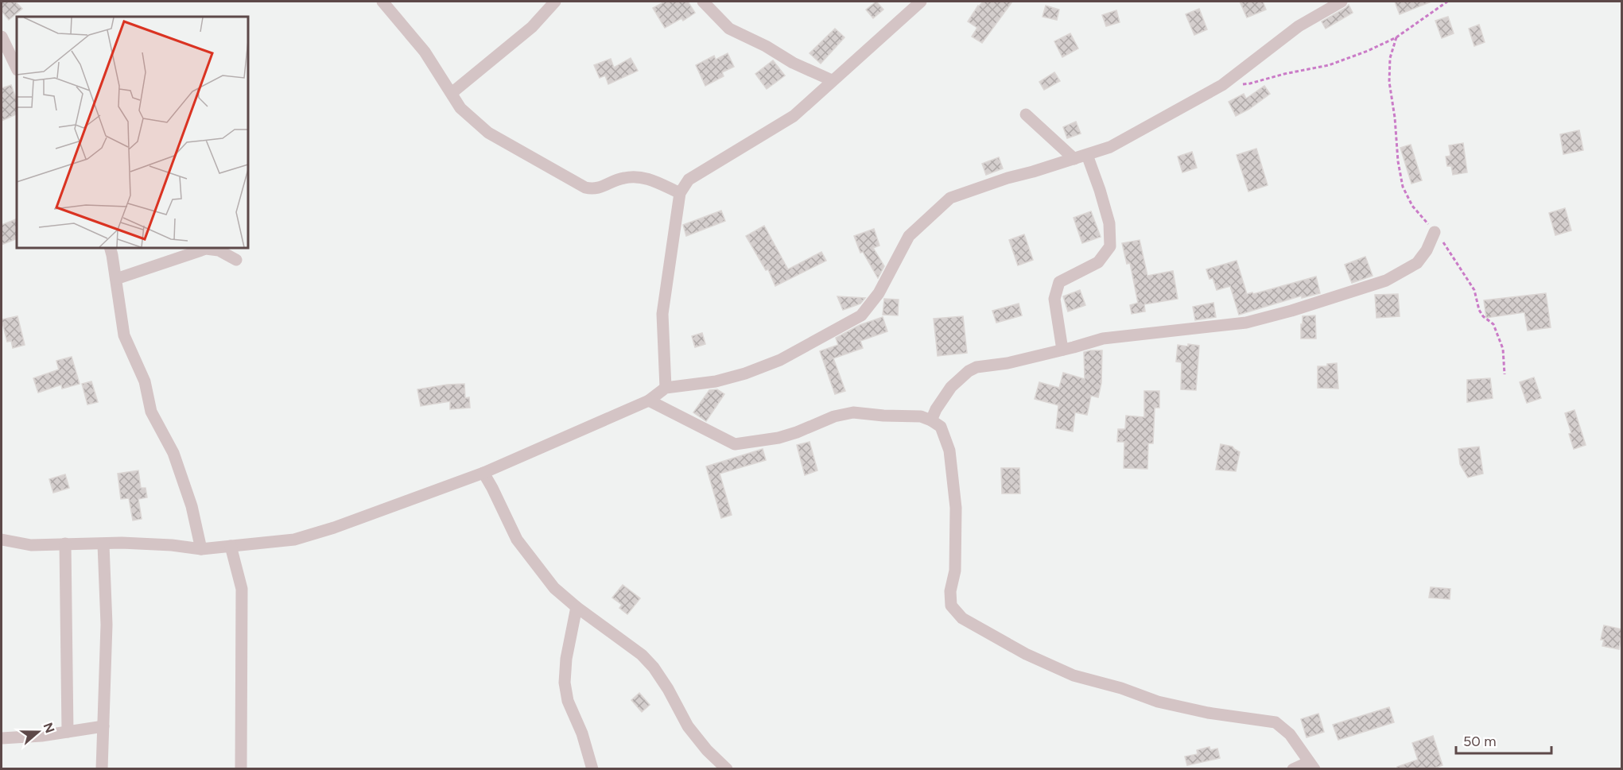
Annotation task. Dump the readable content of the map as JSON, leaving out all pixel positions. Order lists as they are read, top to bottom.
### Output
{
  "scale_bar": "50 m",
  "north": "right"
}
